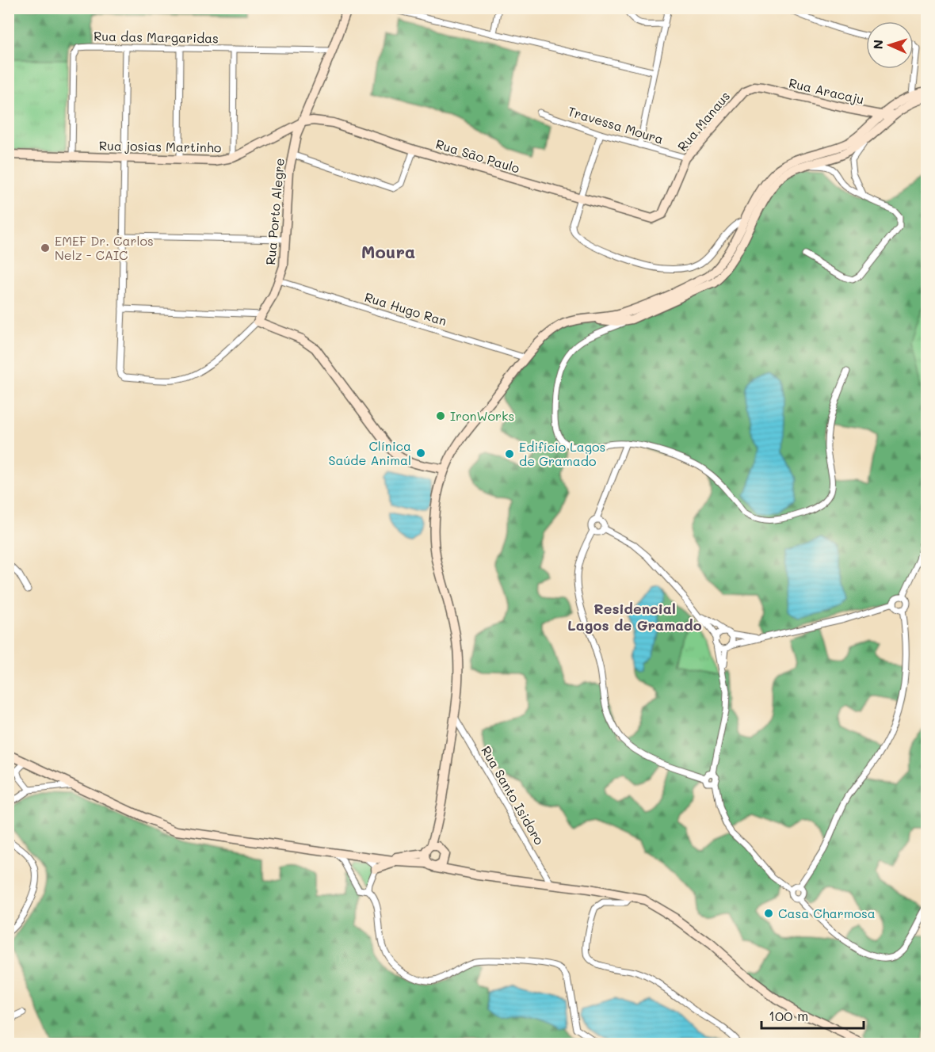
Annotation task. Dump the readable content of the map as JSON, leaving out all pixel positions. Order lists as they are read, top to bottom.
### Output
{
  "streets": {
    "main road": [
      "Rua Aracaju",
      "Rua Manaus",
      "Rua josias Martinho",
      "Rua São Paulo",
      "Rua Porto Alegre"
    ],
    "street": [
      "Rua das Margaridas",
      "Travessa Moura",
      "Rua Hugo Ran",
      "Rua Santo Isidoro"
    ]
  },
  "crossings": [
    ["Rua das Margaridas", "Rua josias Martinho"],
    ["Rua das Margaridas", "Rua Porto Alegre"],
    ["Rua Aracaju", "Rua Manaus"],
    ["Rua Manaus", "Travessa Moura"],
    ["Rua Manaus", "Rua São Paulo"],
    ["Rua josias Martinho", "Rua São Paulo"],
    ["Rua josias Martinho", "Rua Porto Alegre"],
    ["Rua São Paulo", "Rua Porto Alegre"],
    ["Rua Porto Alegre", "Rua Hugo Ran"]
  ],
  "districts": ["Moura", "Residencial Lagos de Gramado"],
  "places": [
    "EMEF Dr. Carlos Nelz - CAIC",
    "IronWorks",
    "Clínica Saúde Animal",
    "Edifício Lagos de Gramado",
    "Casa Charmosa"
  ],
  "scale_bar": "100 m",
  "north": "left"
}
